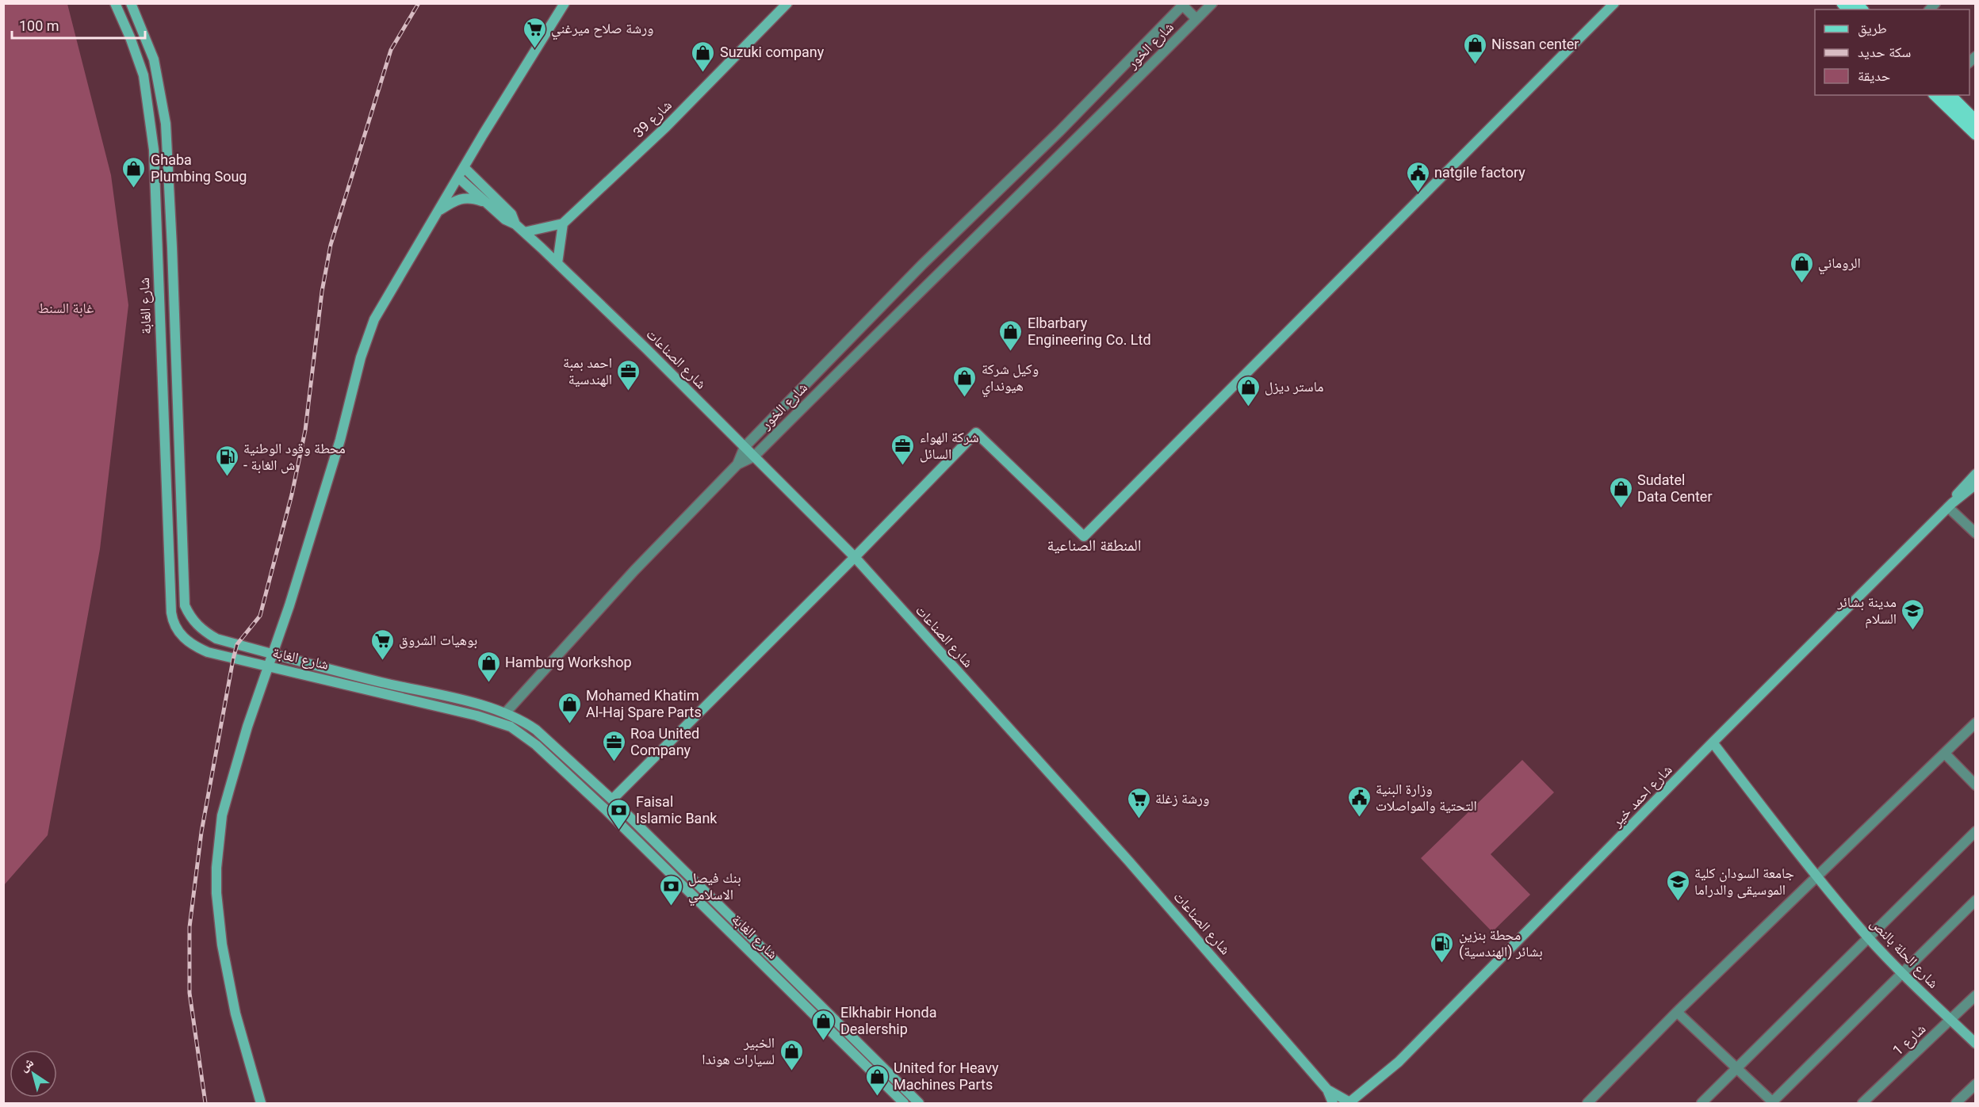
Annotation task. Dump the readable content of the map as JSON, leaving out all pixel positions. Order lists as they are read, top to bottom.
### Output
{
  "streets": {
    "street": [
      "شارع الخور",
      "شارع 39",
      "شارع الغابة",
      "شارع الصناعات",
      "شارع احمد خير",
      "شارع الحلة بالنص",
      "شارع 1"
    ]
  },
  "crossings": [
    ["شارع الخور", "شارع الغابة"],
    ["شارع الخور", "شارع الصناعات"],
    ["شارع احمد خير", "شارع الحلة بالنص"],
    ["شارع الحلة بالنص", "شارع 1"]
  ],
  "districts": ["المنطقة الصناعية"],
  "parks": ["غابة السنط"],
  "places": {
    "supermarket": ["ورشة صلاح ميرغني", "بوهيات الشروق", "ورشة زغلة"],
    "shop": [
      "Nissan center",
      "Suzuki company",
      "Ghaba Plumbing Soug",
      "الروماني",
      "Elbarbary Engineering Co. Ltd",
      "وكيل شركة هيونداي",
      "ماستر ديزل",
      "Sudatel Data Center",
      "Hamburg Workshop",
      "Mohamed Khatim Al-Haj Spare Parts",
      "Elkhabir Honda Dealership",
      "الخبير لسيارات هوندا",
      "United for Heavy Machines Parts"
    ],
    "public building": ["natgile factory", "وزارة البنية التحتية والمواصلات"],
    "office": ["احمد بمبة الهندسية", "شركة الهواء السائل", "Roa United Company"],
    "fuel station": ["محطة وقود الوطنية - ش الغابة", "محطة بنزين بشائر (الهندسية)"],
    "school or university": ["مدينة بشائر السلام", "جامعة السودان كلية الموسيقى والدراما"],
    "bank": ["Faisal Islamic Bank", "بنك فيصل الاسلامي"]
  },
  "legend": ["طريق", "سكة حديد", "حديقة"],
  "scale_bar": "100 m",
  "north": "top left"
}
